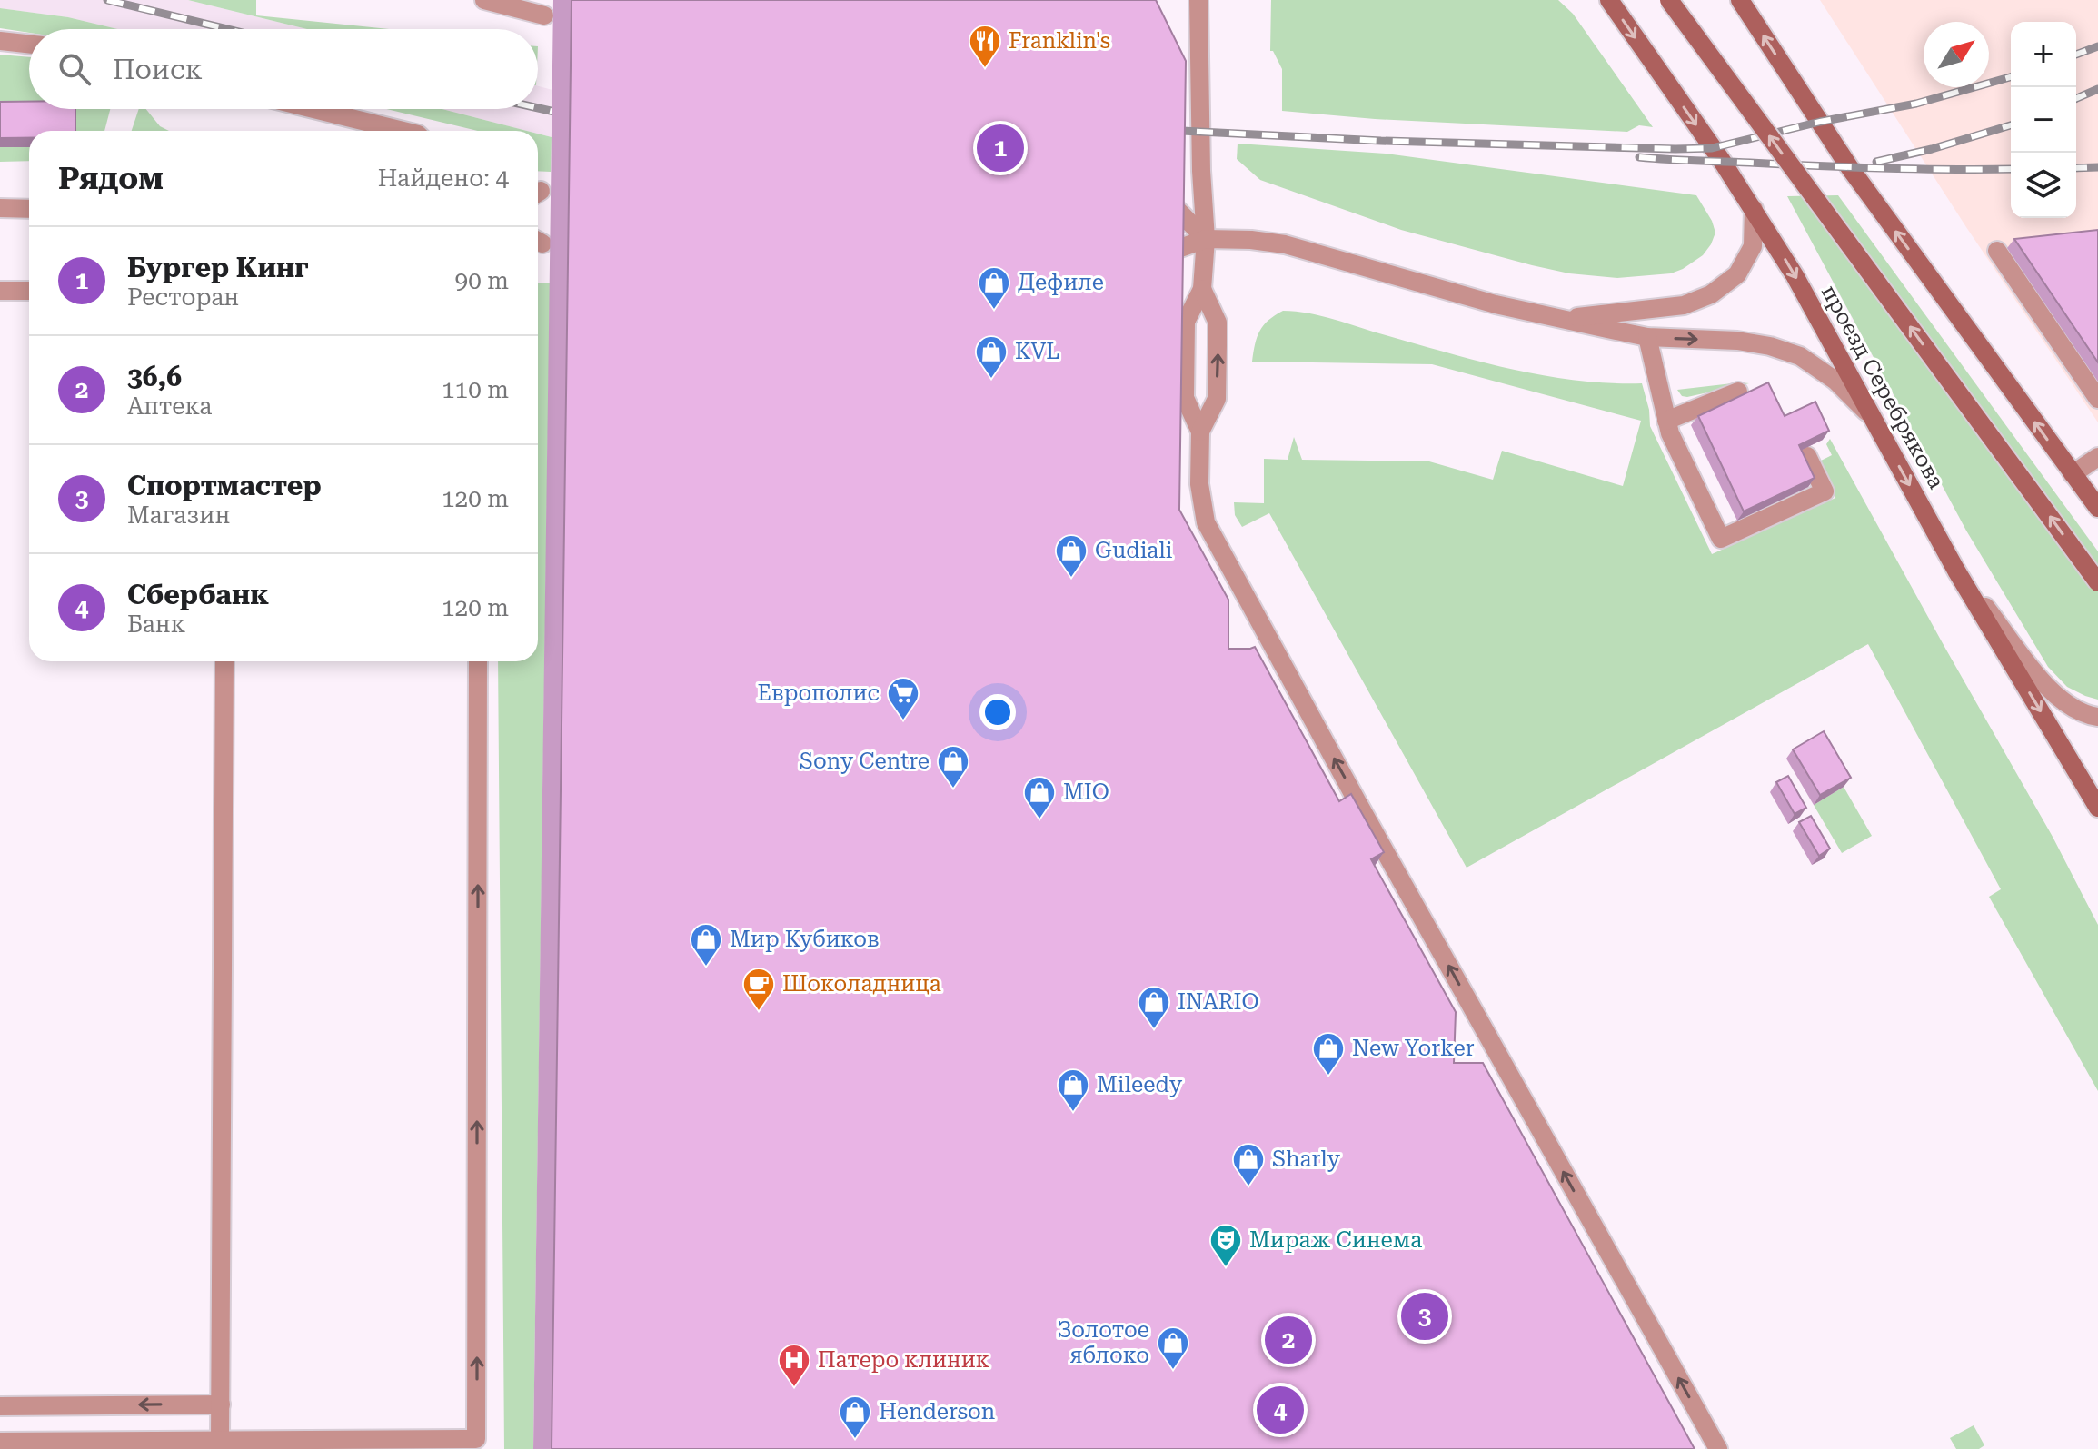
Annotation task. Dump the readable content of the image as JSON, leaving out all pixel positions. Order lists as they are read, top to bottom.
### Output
{
  "streets": {
    "main road": ["проезд Серебрякова"]
  },
  "places": {
    "restaurant": ["Franklin's"],
    "shop": [
      "Дефиле",
      "KVL",
      "Gudiali",
      "Sony Centre",
      "MIO",
      "Мир Кубиков",
      "INARIO",
      "New Yorker",
      "Mileedy",
      "Sharly",
      "Золотое яблоко",
      "Henderson"
    ],
    "supermarket": ["Европолис"],
    "cafe": ["Шоколадница"],
    "theatre": ["Мираж Синема"],
    "hospital": ["Патеро клиник"]
  },
  "north": "top right",
  "page": {
    "map_buttons": ["+", "−"],
    "search": "Поиск",
    "pins": [
      "1",
      "3",
      "2",
      "4"
    ],
    "heading": ["Рядом", "Найдено: 4"],
    "list": [
      {
        "mark": "1",
        "name": "Бургер Кинг",
        "note": "Ресторан",
        "value": "90 m"
      },
      {
        "mark": "2",
        "name": "36,6",
        "note": "Аптека",
        "value": "110 m"
      },
      {
        "mark": "3",
        "name": "Спортмастер",
        "note": "Магазин",
        "value": "120 m"
      },
      {
        "mark": "4",
        "name": "Сбербанк",
        "note": "Банк",
        "value": "120 m"
      }
    ]
  }
}
